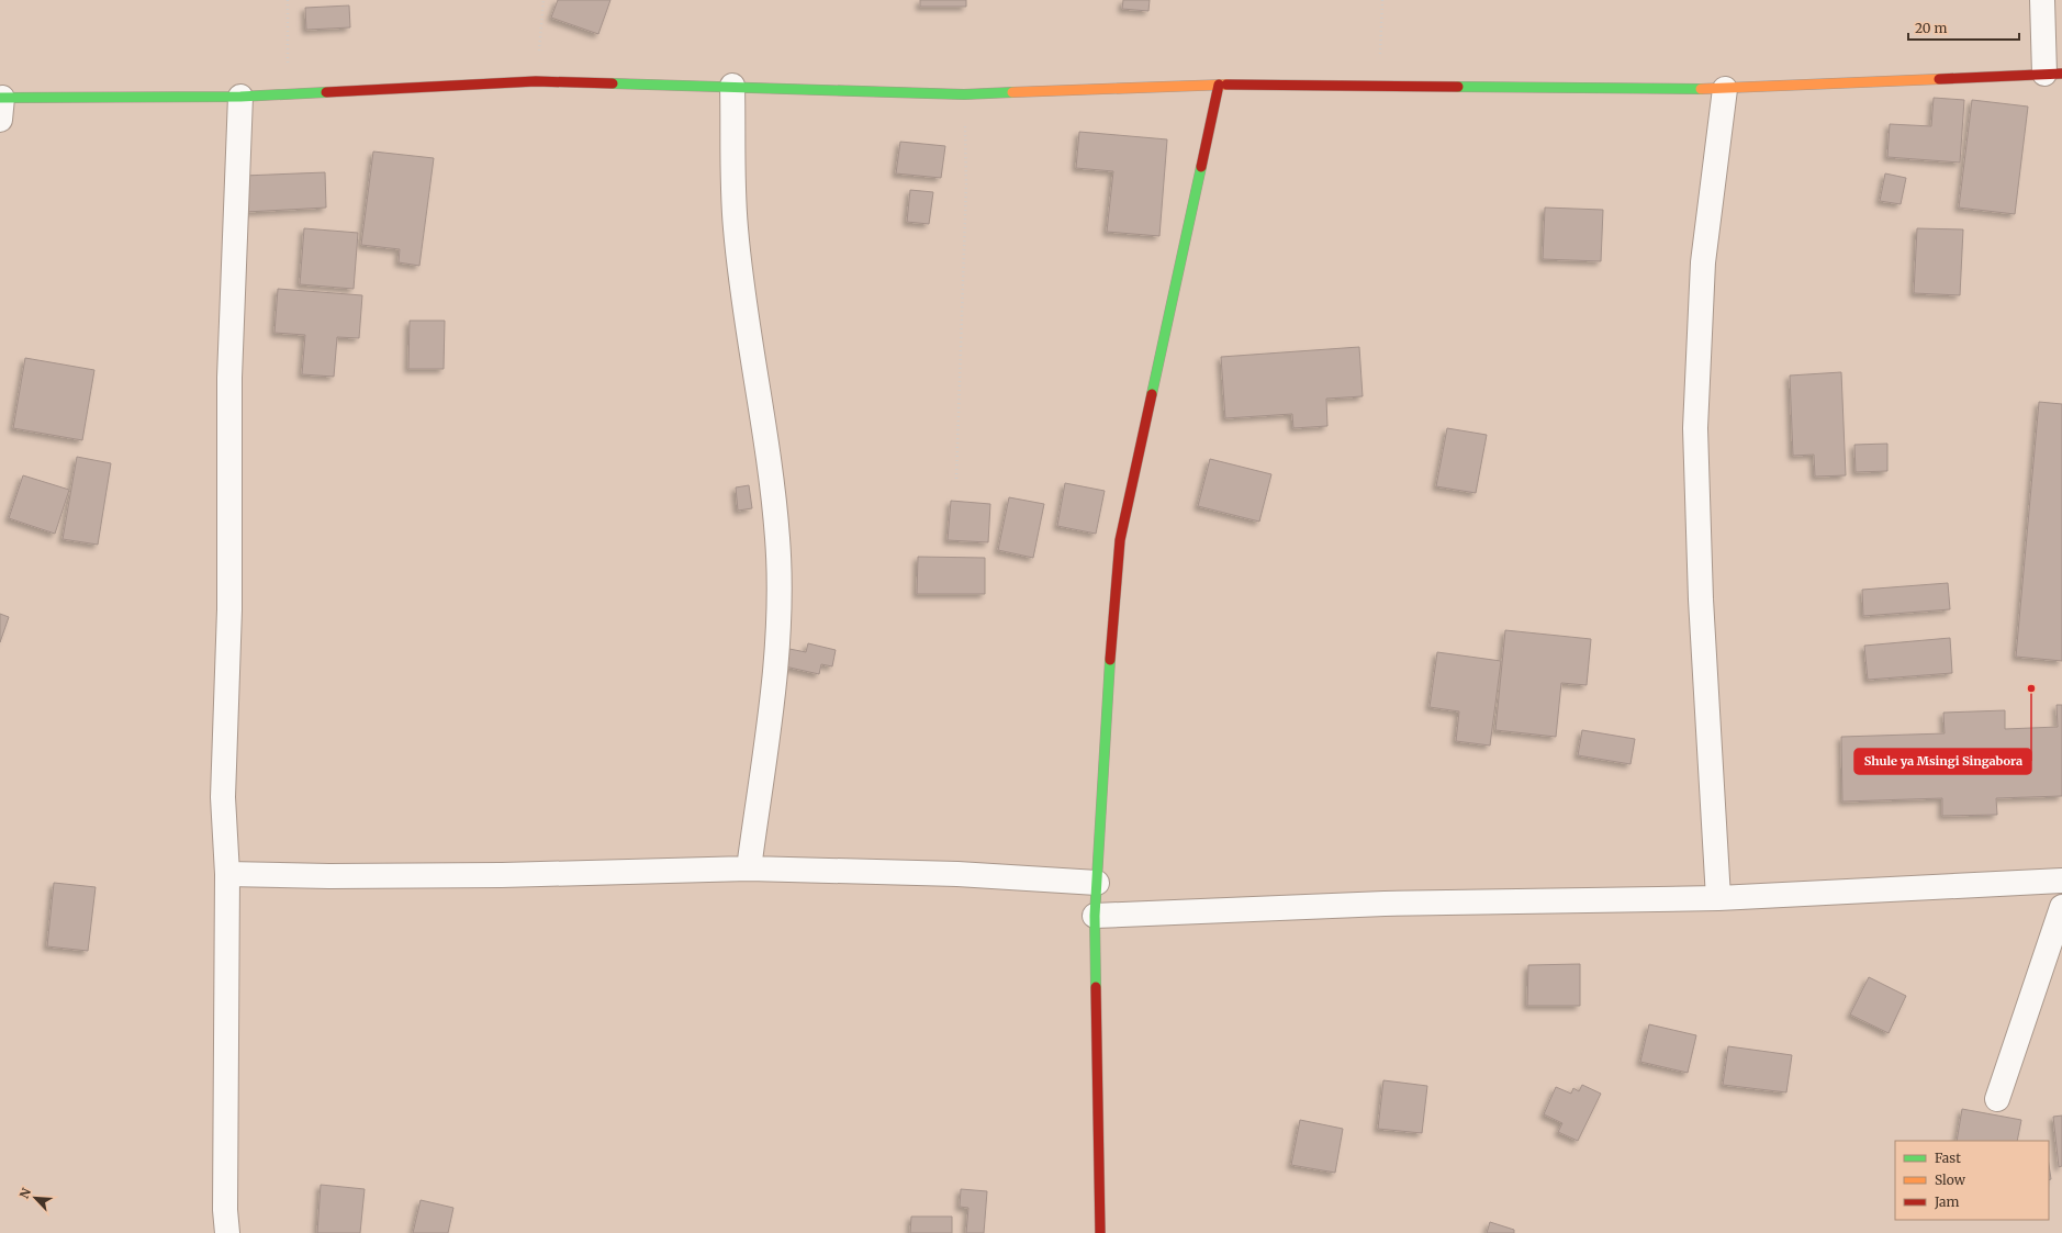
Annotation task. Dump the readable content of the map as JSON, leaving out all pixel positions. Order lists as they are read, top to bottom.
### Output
{
  "places": ["Shule ya Msingi Singabora"],
  "legend": ["Fast", "Slow", "Jam"],
  "scale_bar": "20 m",
  "north": "top left"
}
